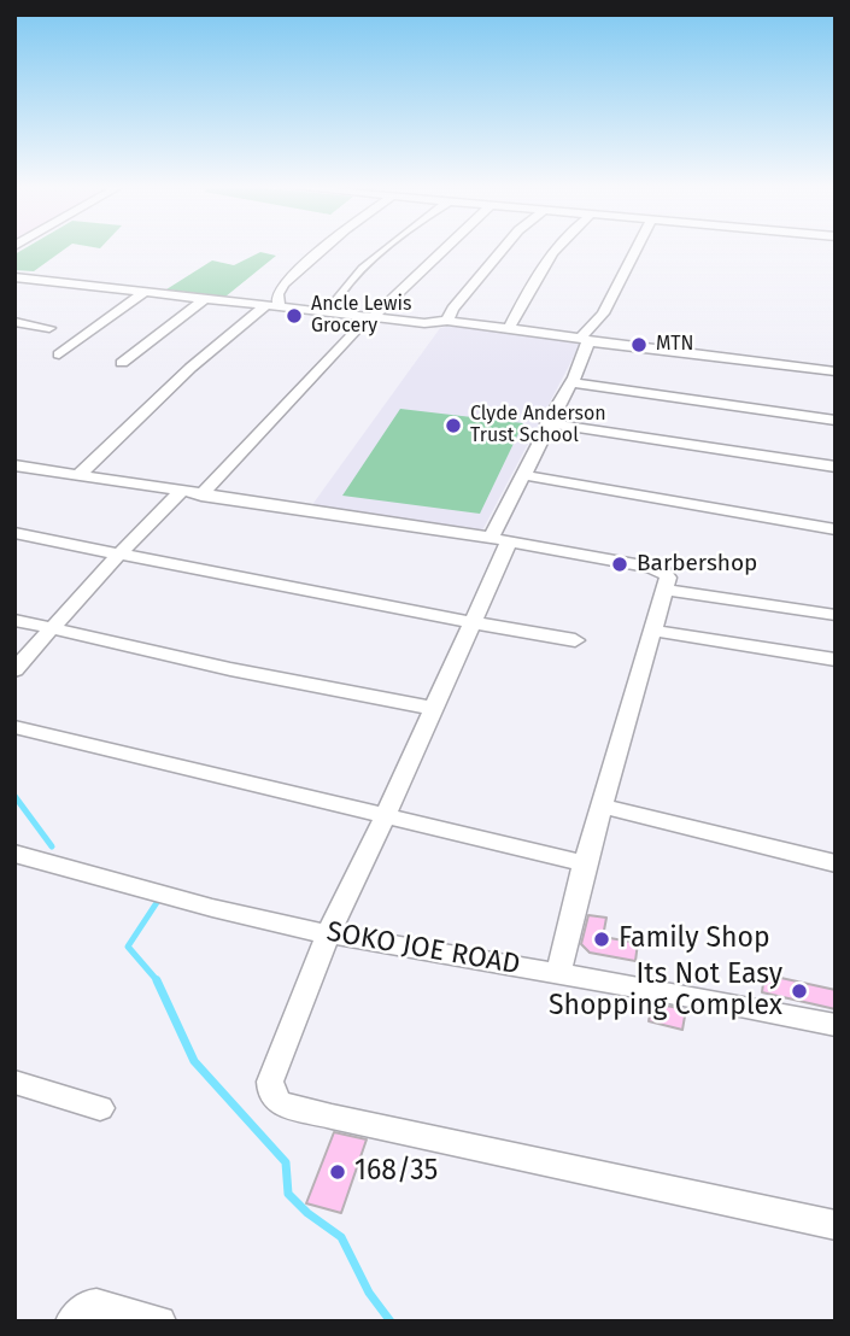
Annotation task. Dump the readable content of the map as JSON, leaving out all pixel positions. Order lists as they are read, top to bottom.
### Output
{
  "streets": {
    "street": ["SOKO JOE ROAD"]
  },
  "places": [
    "Ancle Lewis Grocery",
    "MTN",
    "Clyde Anderson Trust School",
    "Barbershop",
    "Family Shop",
    "Its Not Easy Shopping Complex",
    "168/35"
  ]
}
